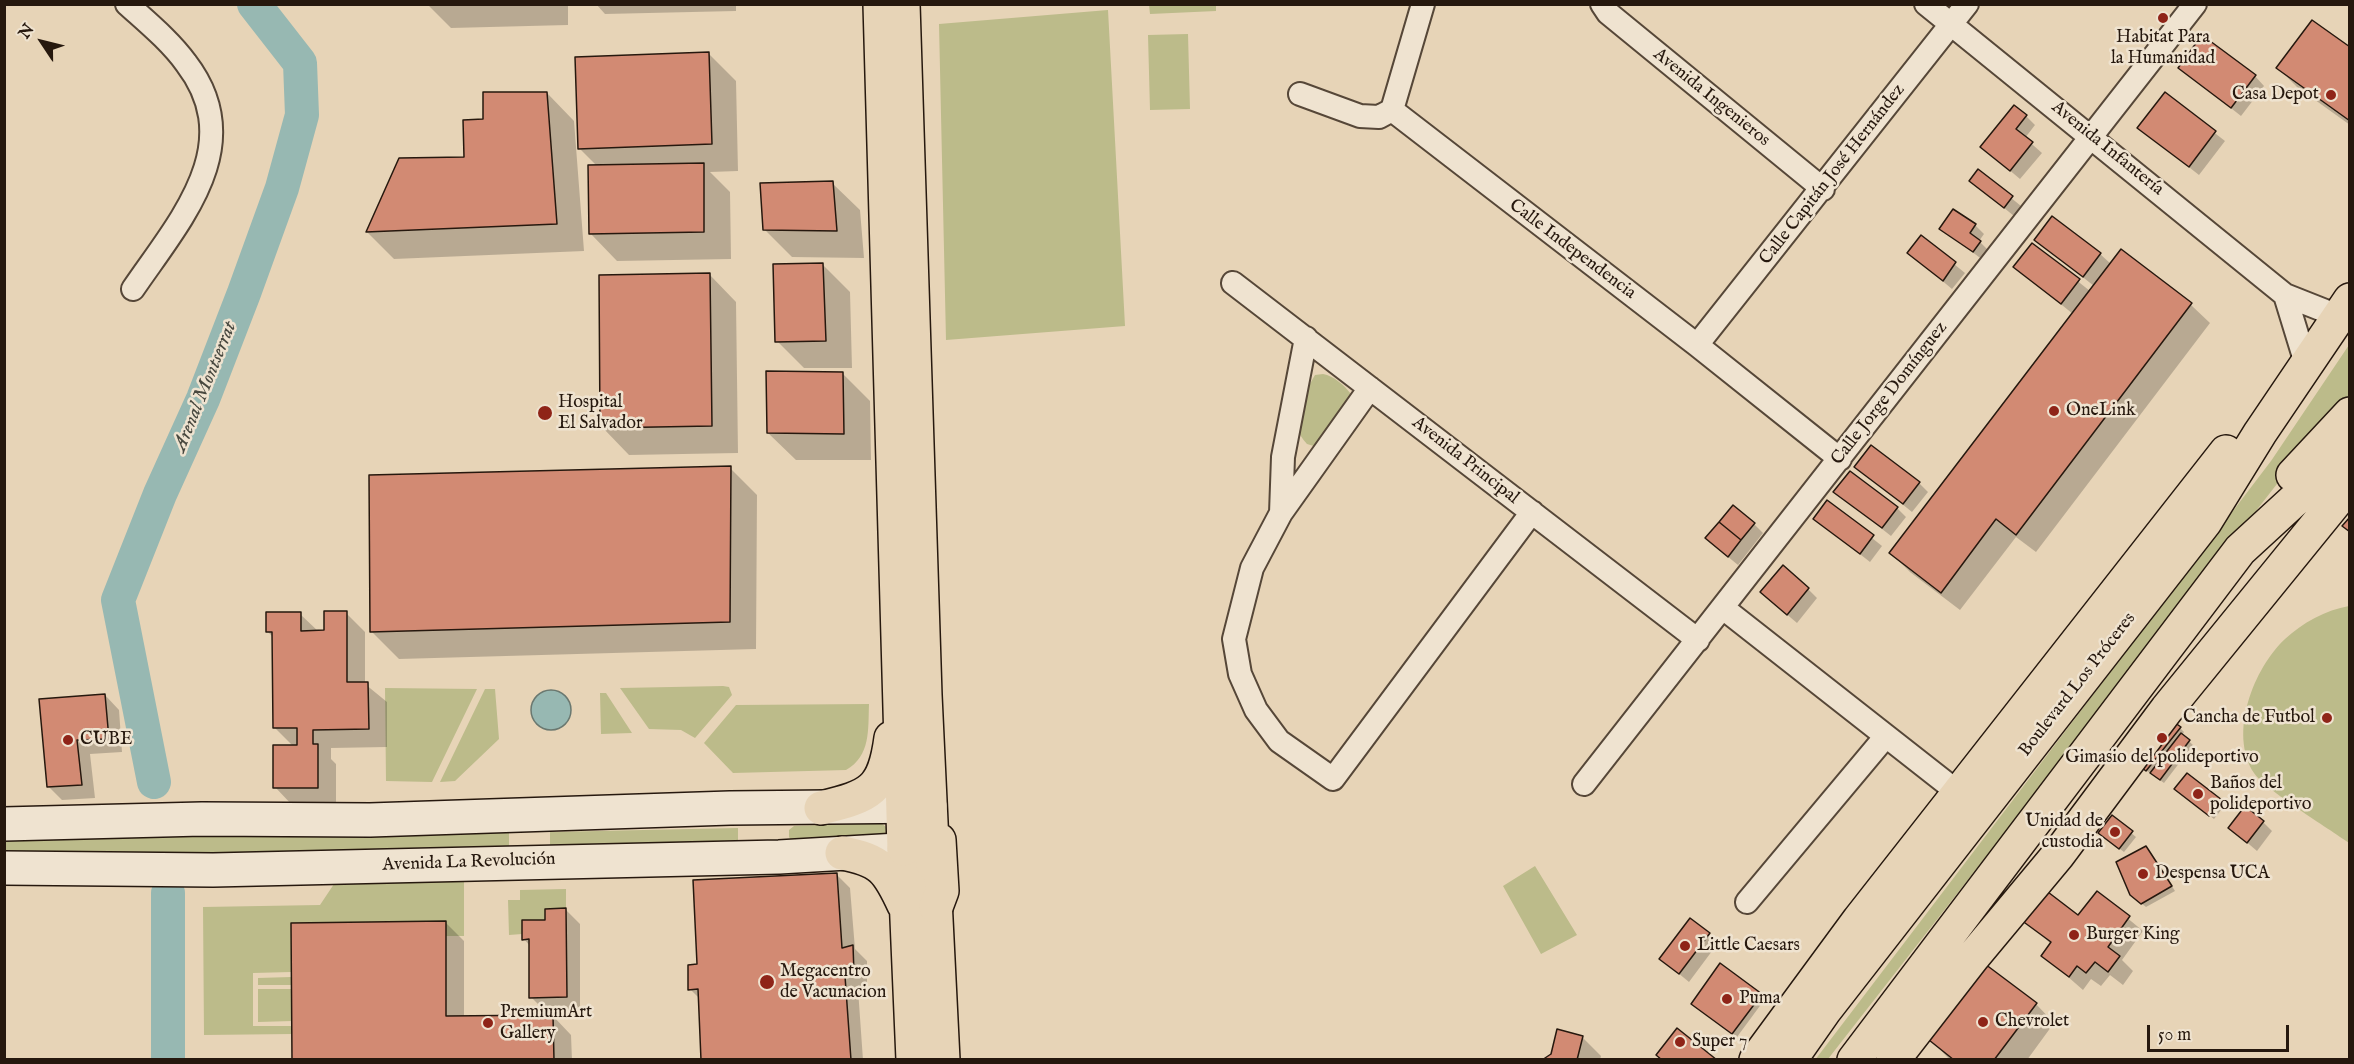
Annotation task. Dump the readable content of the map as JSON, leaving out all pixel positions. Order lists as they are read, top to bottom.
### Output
{
  "streets": {
    "main road": ["Boulevard Los Próceres", "Avenida La Revolución"],
    "street": [
      "Avenida Ingenieros",
      "Avenida Infantería",
      "Calle Capitán José Hernández",
      "Calle Independencia",
      "Calle Jorge Domínguez",
      "Avenida Principal"
    ]
  },
  "crossings": [
    ["Avenida Ingenieros", "Calle Capitán José Hernández"],
    ["Avenida Infantería", "Calle Capitán José Hernández"],
    ["Avenida Infantería", "Calle Jorge Domínguez"],
    ["Avenida Infantería", "Boulevard Los Próceres"],
    ["Calle Capitán José Hernández", "Calle Independencia"],
    ["Calle Independencia", "Calle Jorge Domínguez"],
    ["Calle Jorge Domínguez", "Avenida Principal"]
  ],
  "water": ["Arenal Montserrat"],
  "places": [
    "Habitat Para la Humanidad",
    "Casa Depot",
    "OneLink",
    "Hospital El Salvador",
    "Cancha de Futbol",
    "Gimasio del polideportivo",
    "CUBE",
    "Baños del polideportivo",
    "Unidad de custodia",
    "Despensa UCA",
    "Burger King",
    "Little Caesars",
    "Megacentro de Vacunacion",
    "Puma",
    "Chevrolet",
    "PremiumArt Gallery",
    "Super 7"
  ],
  "scale_bar": "50 m",
  "north": "top left"
}
